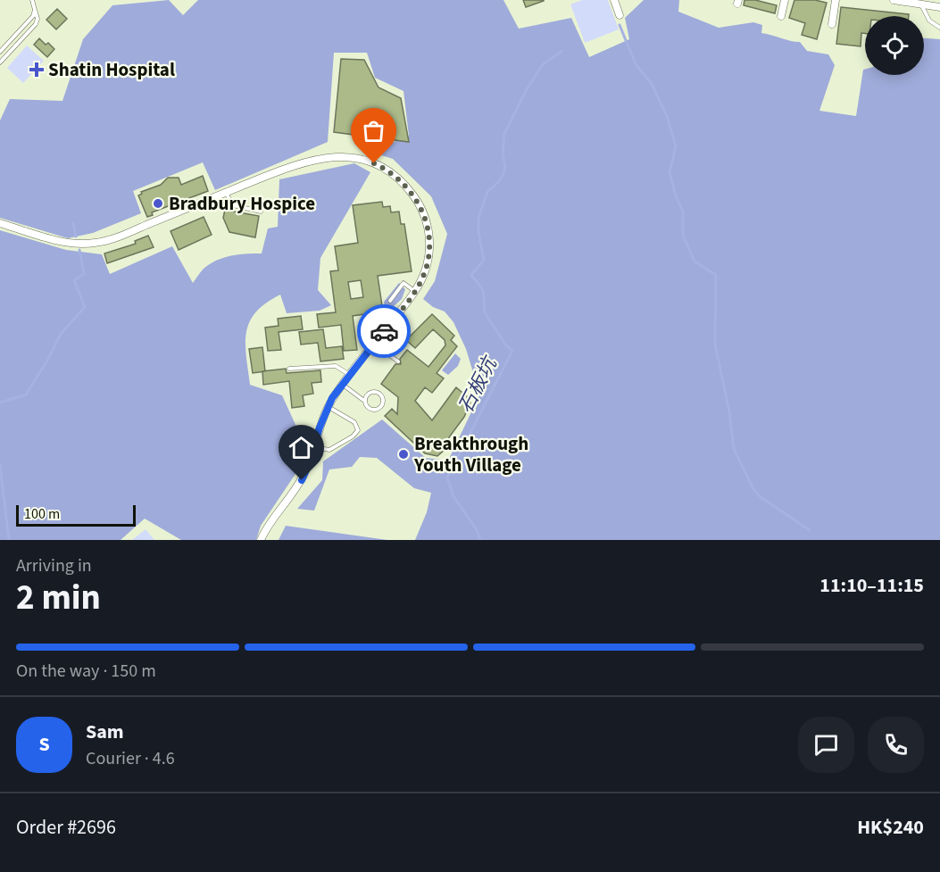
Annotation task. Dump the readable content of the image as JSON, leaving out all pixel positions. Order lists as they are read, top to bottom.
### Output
{
  "water": ["石板坑"],
  "places": {
    "health": ["Shatin Hospital"],
    "other": ["Bradbury Hospice", "Breakthrough Youth Village"]
  },
  "scale_bar": "100 m",
  "page": {
    "scale": "100 m",
    "heading": ["2 min", "Arriving in", "11:10–11:15"],
    "panel": [
      "Sam",
      "Courier · 4.6",
      "Order #2696",
      "HK$240"
    ],
    "bar": "On the way · 150 m",
    "round": "S"
  }
}
